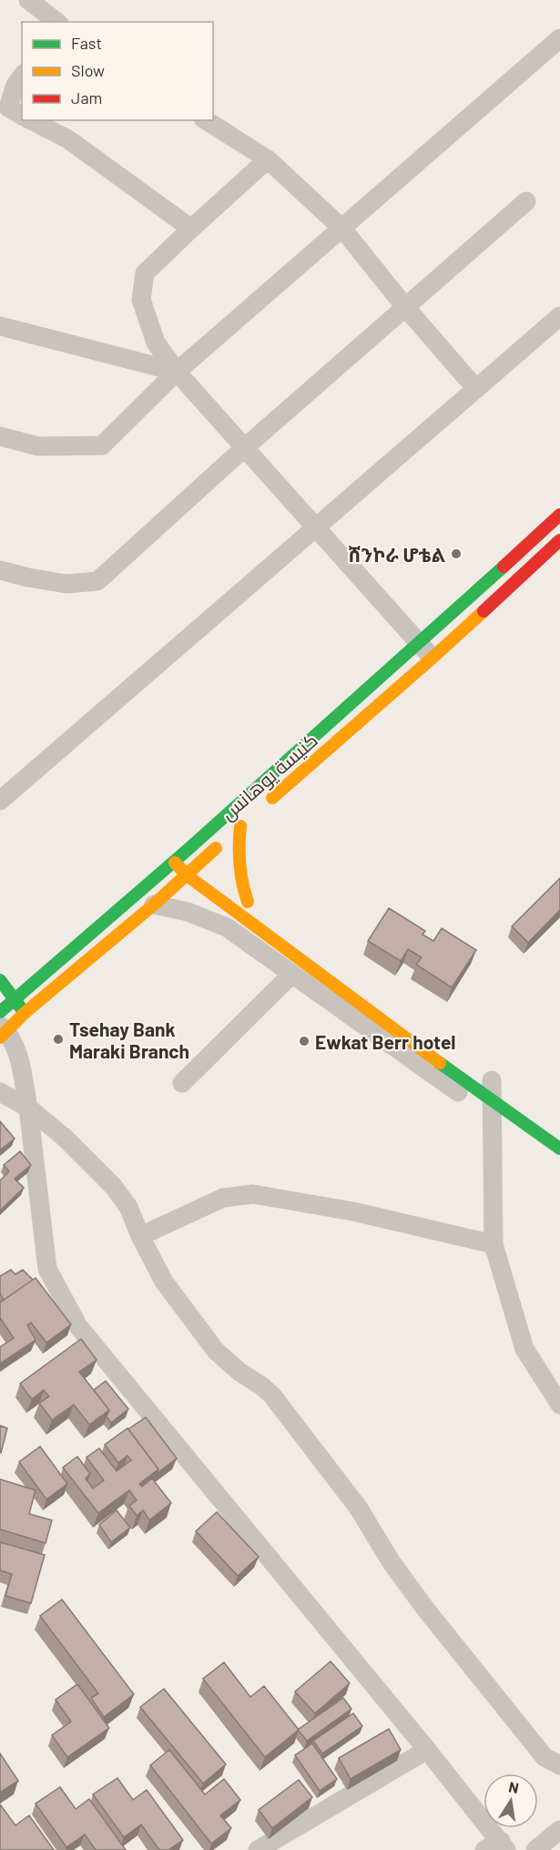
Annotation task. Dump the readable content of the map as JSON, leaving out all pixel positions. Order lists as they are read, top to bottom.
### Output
{
  "streets": {
    "street": ["كنيسة يوهانس"]
  },
  "places": ["ሸንኮራ ሆቴል", "Tsehay Bank Maraki Branch", "Ewkat Berr hotel"],
  "legend": ["Fast", "Slow", "Jam"],
  "north": "top"
}
